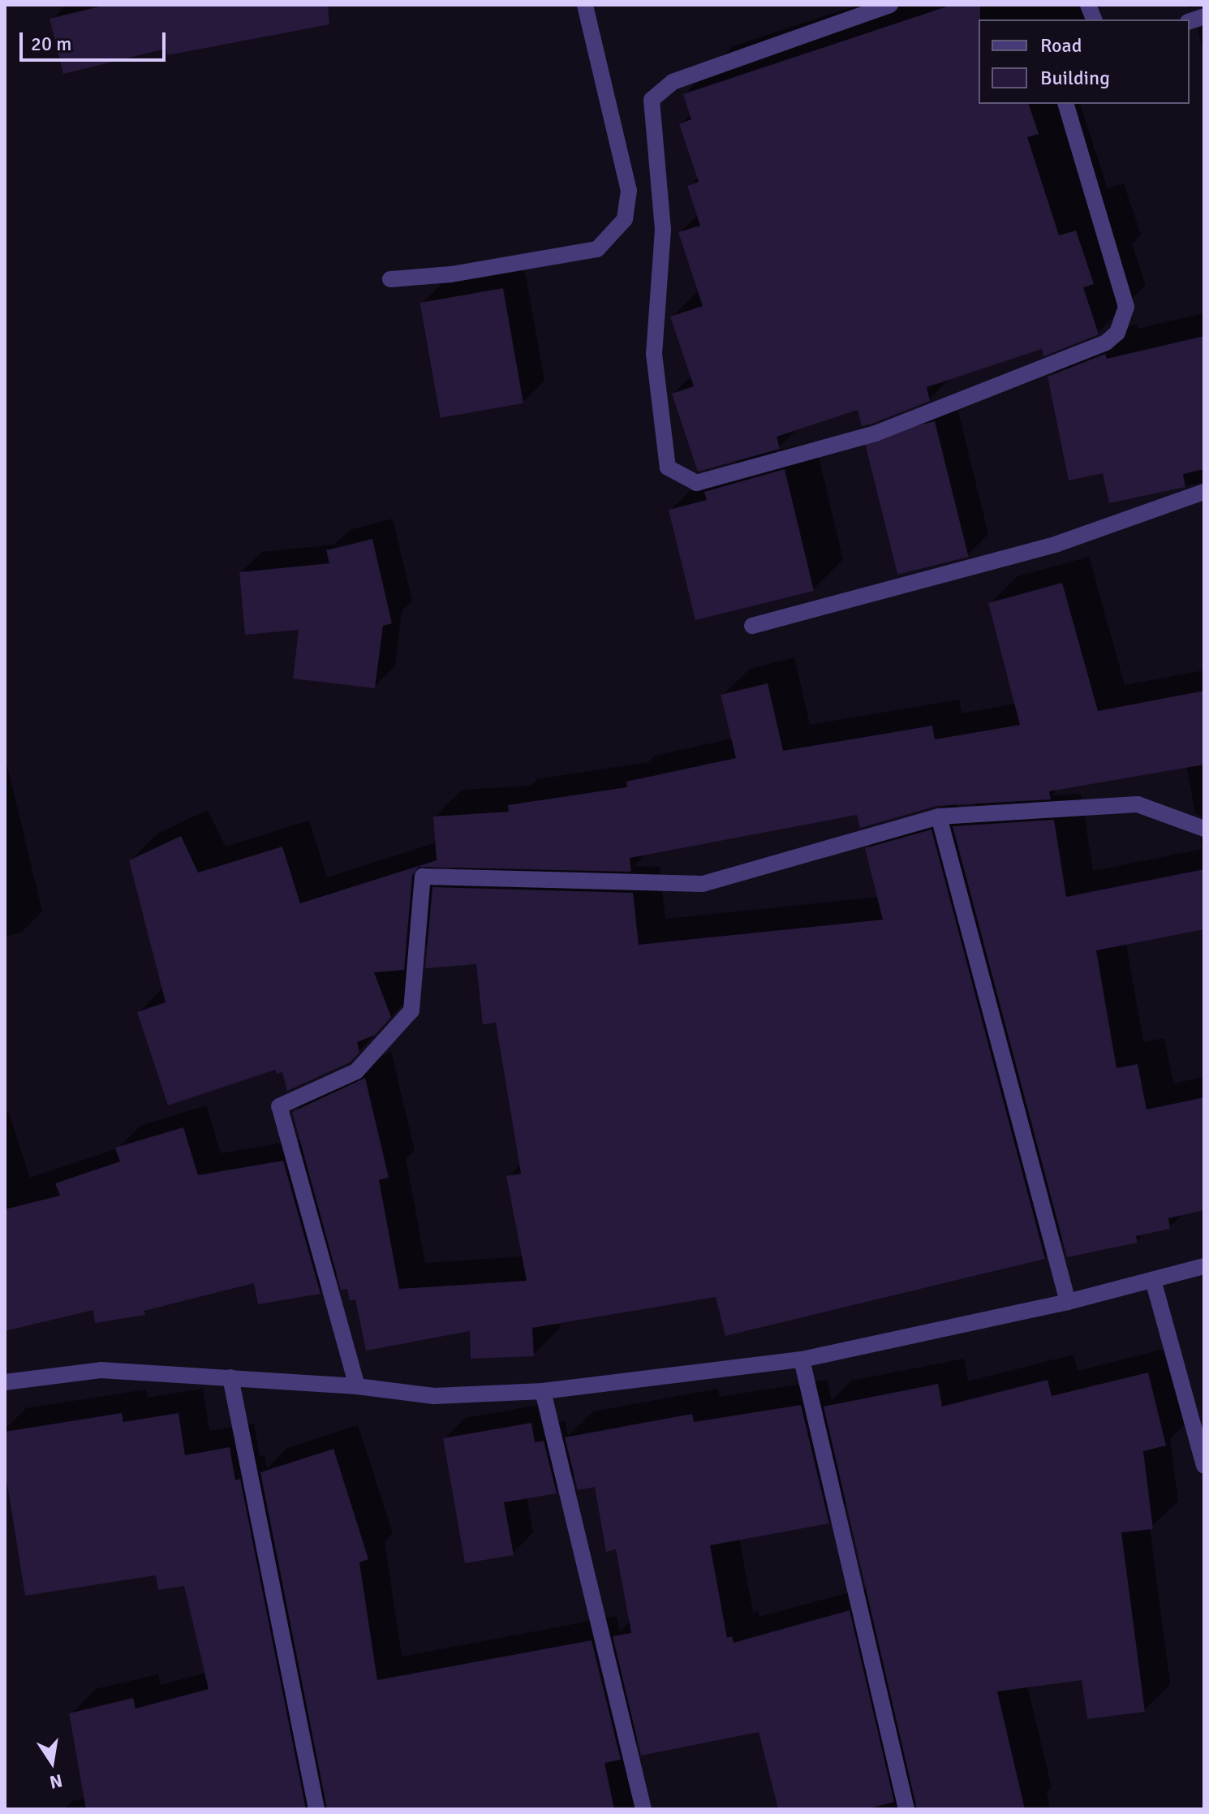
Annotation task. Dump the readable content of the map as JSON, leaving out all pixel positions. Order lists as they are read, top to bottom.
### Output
{
  "legend": ["Road", "Building"],
  "scale_bar": "20 m",
  "north": "bottom"
}
